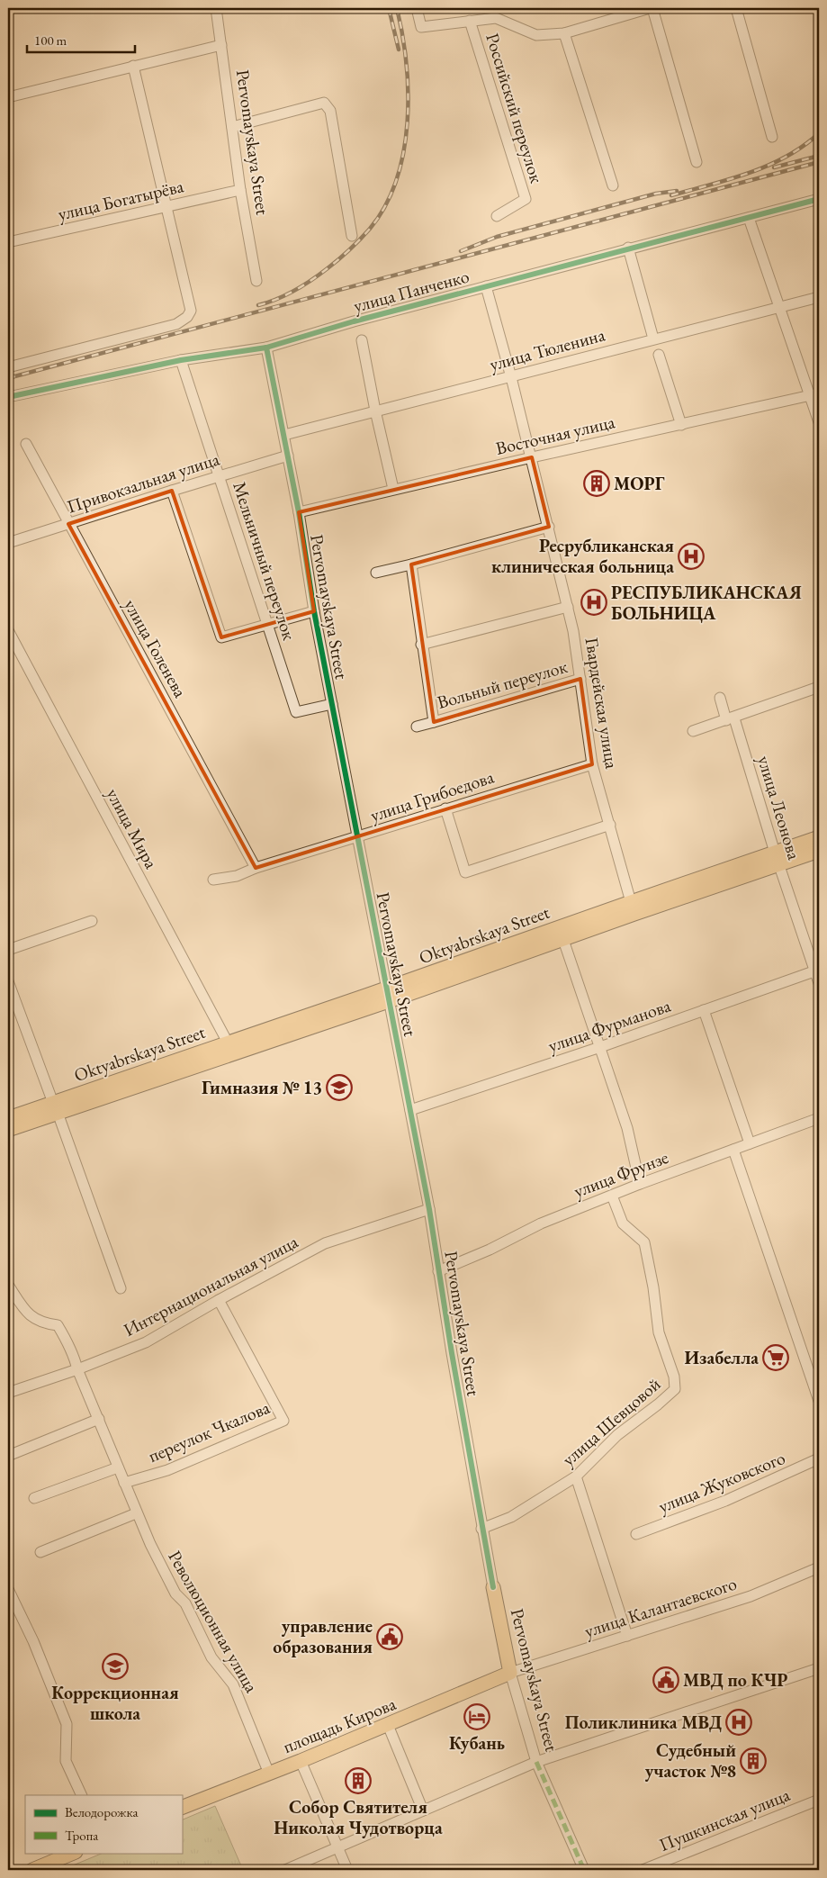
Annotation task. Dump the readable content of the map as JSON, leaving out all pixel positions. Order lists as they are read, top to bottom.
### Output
{
  "streets": {
    "main road": ["Pervomayskaya Street", "Oktyabrskaya Street", "площадь Кирова"],
    "street": [
      "Российский переулок",
      "улица Богатырёва",
      "улица Панченко",
      "улица Тюленина",
      "Восточная улица",
      "Привокзальная улица",
      "Мельничный переулок",
      "улица Голенева",
      "Вольный переулок",
      "Гвардейская улица",
      "улица Грибоедова",
      "улица Леонова",
      "улица Мира",
      "улица Фурманова",
      "улица Фрунзе",
      "Интернациональная улица",
      "улица Шевцовой",
      "переулок Чкалова",
      "улица Жуковского",
      "улица Калантаевского",
      "Революционная улица",
      "Пушкинская улица"
    ]
  },
  "crossings": [
    ["Pervomayskaya Street", "улица Богатырёва"],
    ["Pervomayskaya Street", "улица Панченко"],
    ["Pervomayskaya Street", "улица Тюленина"],
    ["Pervomayskaya Street", "Восточная улица"],
    ["Pervomayskaya Street", "Привокзальная улица"],
    ["Pervomayskaya Street", "Мельничный переулок"],
    ["Pervomayskaya Street", "улица Грибоедова"],
    ["Pervomayskaya Street", "Oktyabrskaya Street"],
    ["Pervomayskaya Street", "улица Фурманова"],
    ["Pervomayskaya Street", "улица Фрунзе"],
    ["Pervomayskaya Street", "Интернациональная улица"],
    ["Pervomayskaya Street", "улица Шевцовой"],
    ["Pervomayskaya Street", "улица Калантаевского"],
    ["Pervomayskaya Street", "площадь Кирова"],
    ["улица Панченко", "Мельничный переулок"],
    ["улица Панченко", "Гвардейская улица"],
    ["улица Тюленина", "Гвардейская улица"],
    ["Восточная улица", "Гвардейская улица"],
    ["Привокзальная улица", "Мельничный переулок"],
    ["Привокзальная улица", "улица Голенева"],
    ["улица Голенева", "улица Грибоедова"],
    ["Вольный переулок", "Гвардейская улица"],
    ["Гвардейская улица", "улица Грибоедова"],
    ["Гвардейская улица", "Oktyabrskaya Street"],
    ["улица Леонова", "Oktyabrskaya Street"],
    ["улица Леонова", "улица Фурманова"],
    ["улица Мира", "Oktyabrskaya Street"],
    ["улица Фрунзе", "улица Шевцовой"],
    ["Интернациональная улица", "переулок Чкалова"],
    ["Интернациональная улица", "Революционная улица"],
    ["переулок Чкалова", "Революционная улица"],
    ["улица Калантаевского", "площадь Кирова"],
    ["Революционная улица", "площадь Кирова"]
  ],
  "places": {
    "building": ["МОРГ", "Судебный участок №8", "Собор Святителя Николая Чудотворца"],
    "hospital": ["Ресрубликанская клиническая больница", "РЕСПУБЛИКАНСКАЯ БОЛЬНИЦА", "Поликлиника МВД"],
    "school or university": ["Гимназия № 13", "Коррекционная школа"],
    "supermarket": ["Изабелла"],
    "public building": ["управление образования", "МВД по КЧР"],
    "hotel": ["Кубань"]
  },
  "legend": ["Велодорожка", "Тропа"],
  "scale_bar": "100 m"
}
